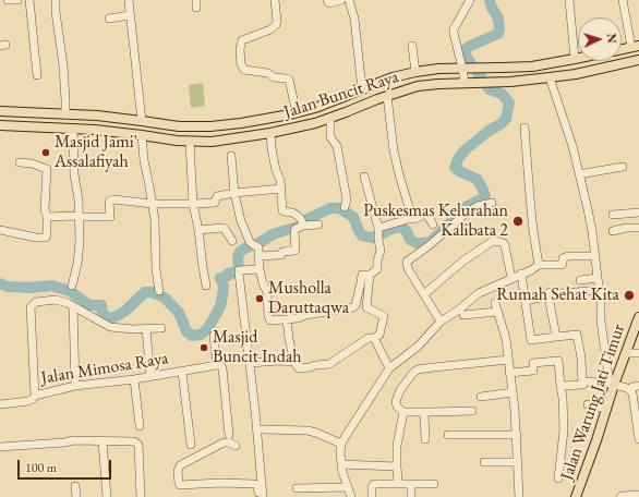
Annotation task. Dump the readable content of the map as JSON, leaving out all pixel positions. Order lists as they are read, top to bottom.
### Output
{
  "streets": {
    "main road": ["Jalan Buncit Raya", "Jalan Warung Jati Timur"],
    "street": ["Jalan Mimosa Raya"]
  },
  "places": [
    "Masjid Jami' Assalafiyah",
    "Puskesmas Kelurahan Kalibata 2",
    "Rumah Sehat Kita",
    "Musholla Daruttaqwa",
    "Masjid Buncit Indah"
  ],
  "scale_bar": "100 m",
  "north": "right"
}
